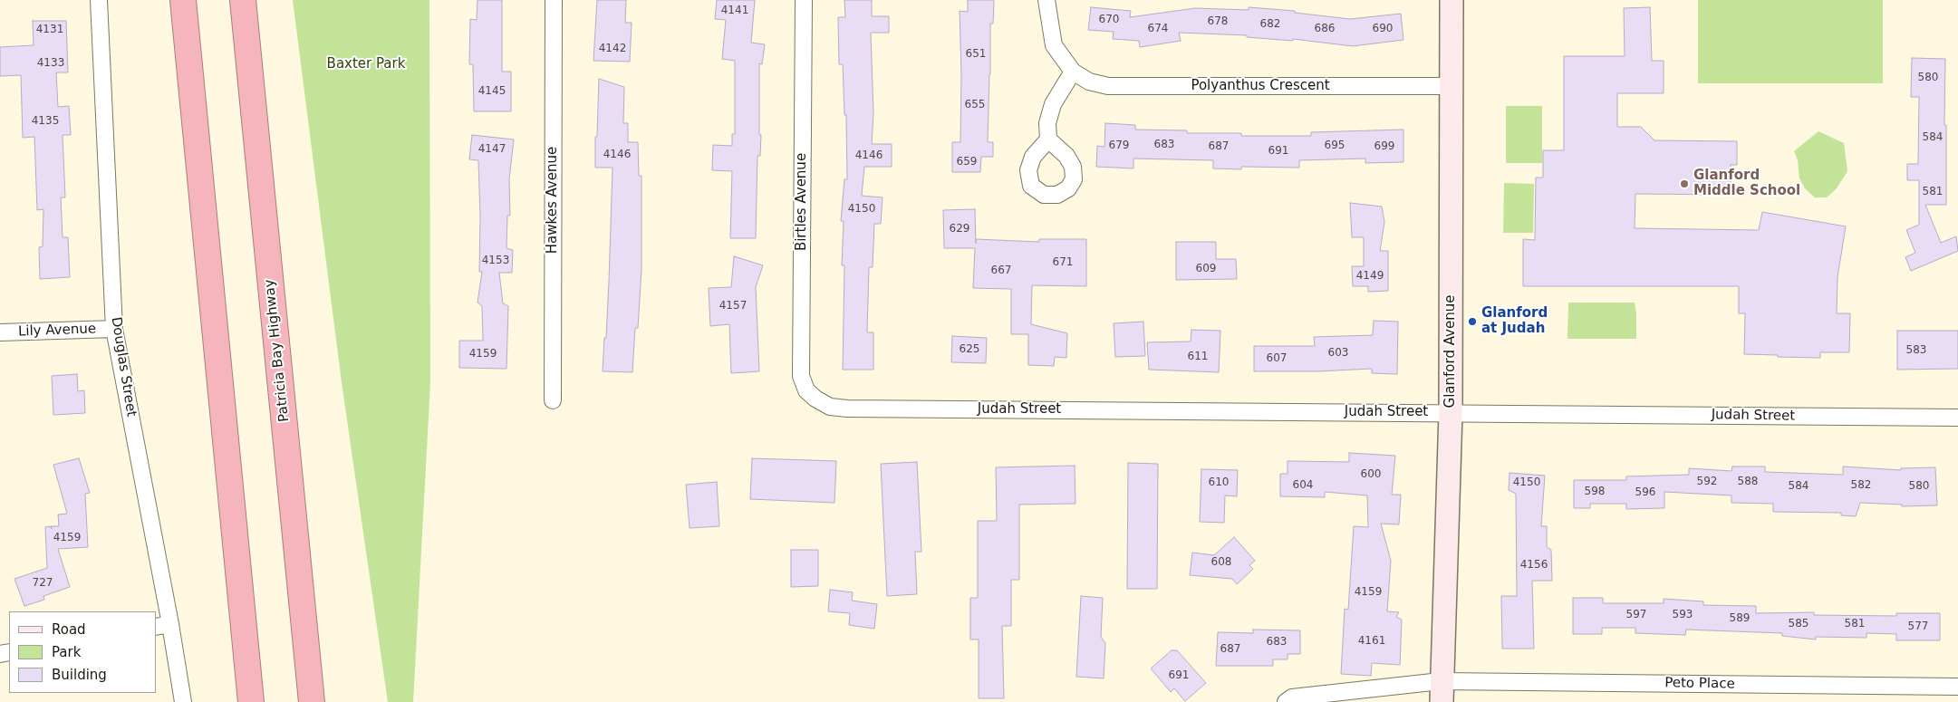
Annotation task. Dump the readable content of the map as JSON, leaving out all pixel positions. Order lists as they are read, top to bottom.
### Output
{
  "streets": {
    "highway": ["Patricia Bay Highway"],
    "main road": ["Glanford Avenue"],
    "street": [
      "Polyanthus Crescent",
      "Hawkes Avenue",
      "Birtles Avenue",
      "Lily Avenue",
      "Douglas Street",
      "Judah Street",
      "Peto Place"
    ]
  },
  "crossings": [
    ["Polyanthus Crescent", "Glanford Avenue"],
    ["Birtles Avenue", "Judah Street"],
    ["Lily Avenue", "Douglas Street"],
    ["Glanford Avenue", "Judah Street"],
    ["Glanford Avenue", "Peto Place"]
  ],
  "parks": ["Baxter Park"],
  "places": ["Glanford Middle School", "Glanford at Judah"],
  "house_numbers": [
    "4141",
    "670",
    "678",
    "682",
    "674",
    "686",
    "690",
    "4131",
    "4142",
    "651",
    "4133",
    "580",
    "4145",
    "655",
    "4135",
    "584",
    "683",
    "679",
    "695",
    "687",
    "699",
    "4147",
    "691",
    "4146",
    "4146",
    "659",
    "581",
    "4150",
    "629",
    "4153",
    "671",
    "609",
    "667",
    "4149",
    "4157",
    "625",
    "583",
    "603",
    "4159",
    "611",
    "607",
    "600",
    "592",
    "588",
    "610",
    "4150",
    "604",
    "582",
    "584",
    "580",
    "598",
    "596",
    "4159",
    "608",
    "4156",
    "727",
    "4159",
    "597",
    "593",
    "589",
    "585",
    "581",
    "577",
    "4161",
    "683",
    "687",
    "691"
  ],
  "legend": ["Road", "Park", "Building"]
}
